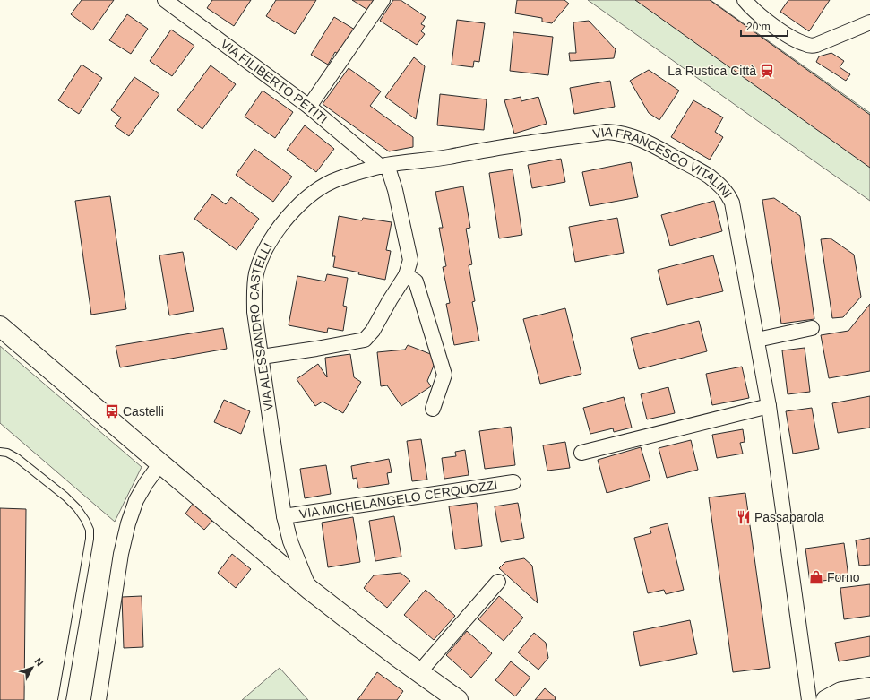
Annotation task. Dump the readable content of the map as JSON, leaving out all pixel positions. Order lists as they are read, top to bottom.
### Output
{
  "streets": {
    "street": [
      "VIA FILIBERTO PETITI",
      "VIA FRANCESCO VITALINI",
      "VIA ALESSANDRO CASTELLI",
      "VIA MICHELANGELO CERQUOZZI"
    ]
  },
  "crossings": [
    ["VIA FILIBERTO PETITI", "VIA FRANCESCO VITALINI"],
    ["VIA FILIBERTO PETITI", "VIA ALESSANDRO CASTELLI"],
    ["VIA FRANCESCO VITALINI", "VIA ALESSANDRO CASTELLI"],
    ["VIA ALESSANDRO CASTELLI", "VIA MICHELANGELO CERQUOZZI"]
  ],
  "places": {
    "station": ["La Rustica Città"],
    "bus stop": ["Castelli"],
    "restaurant": ["Passaparola"],
    "shop": ["Forno"]
  },
  "scale_bar": "20 m",
  "north": "top right"
}
